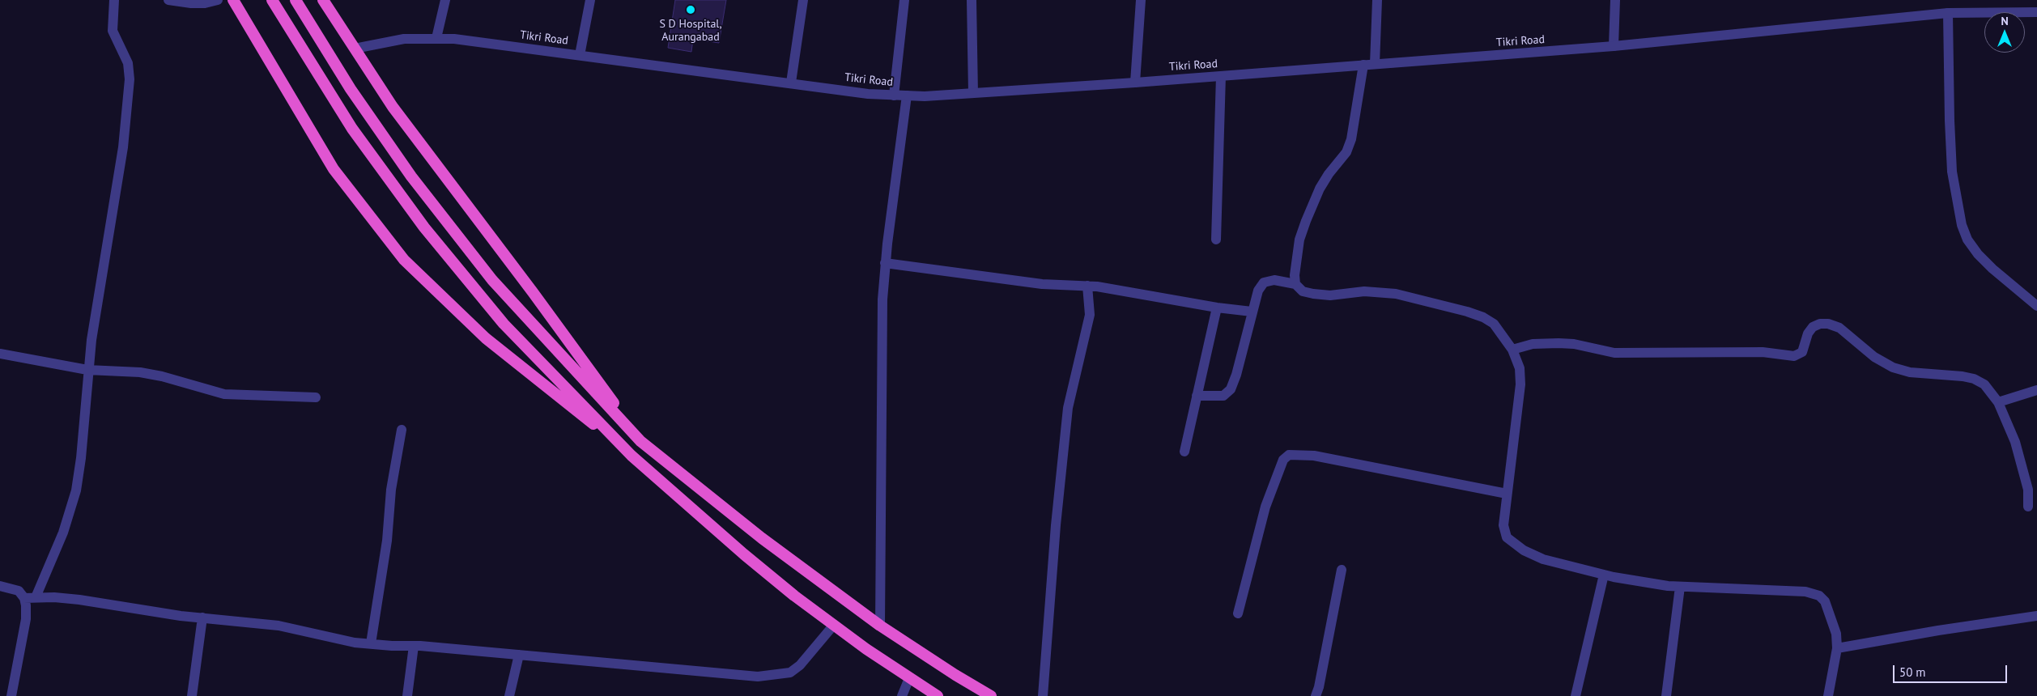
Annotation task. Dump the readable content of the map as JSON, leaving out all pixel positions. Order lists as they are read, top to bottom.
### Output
{
  "streets": {
    "street": ["Tikri Road"]
  },
  "places": ["S D Hospital, Aurangabad"],
  "scale_bar": "50 m",
  "north": "top"
}
